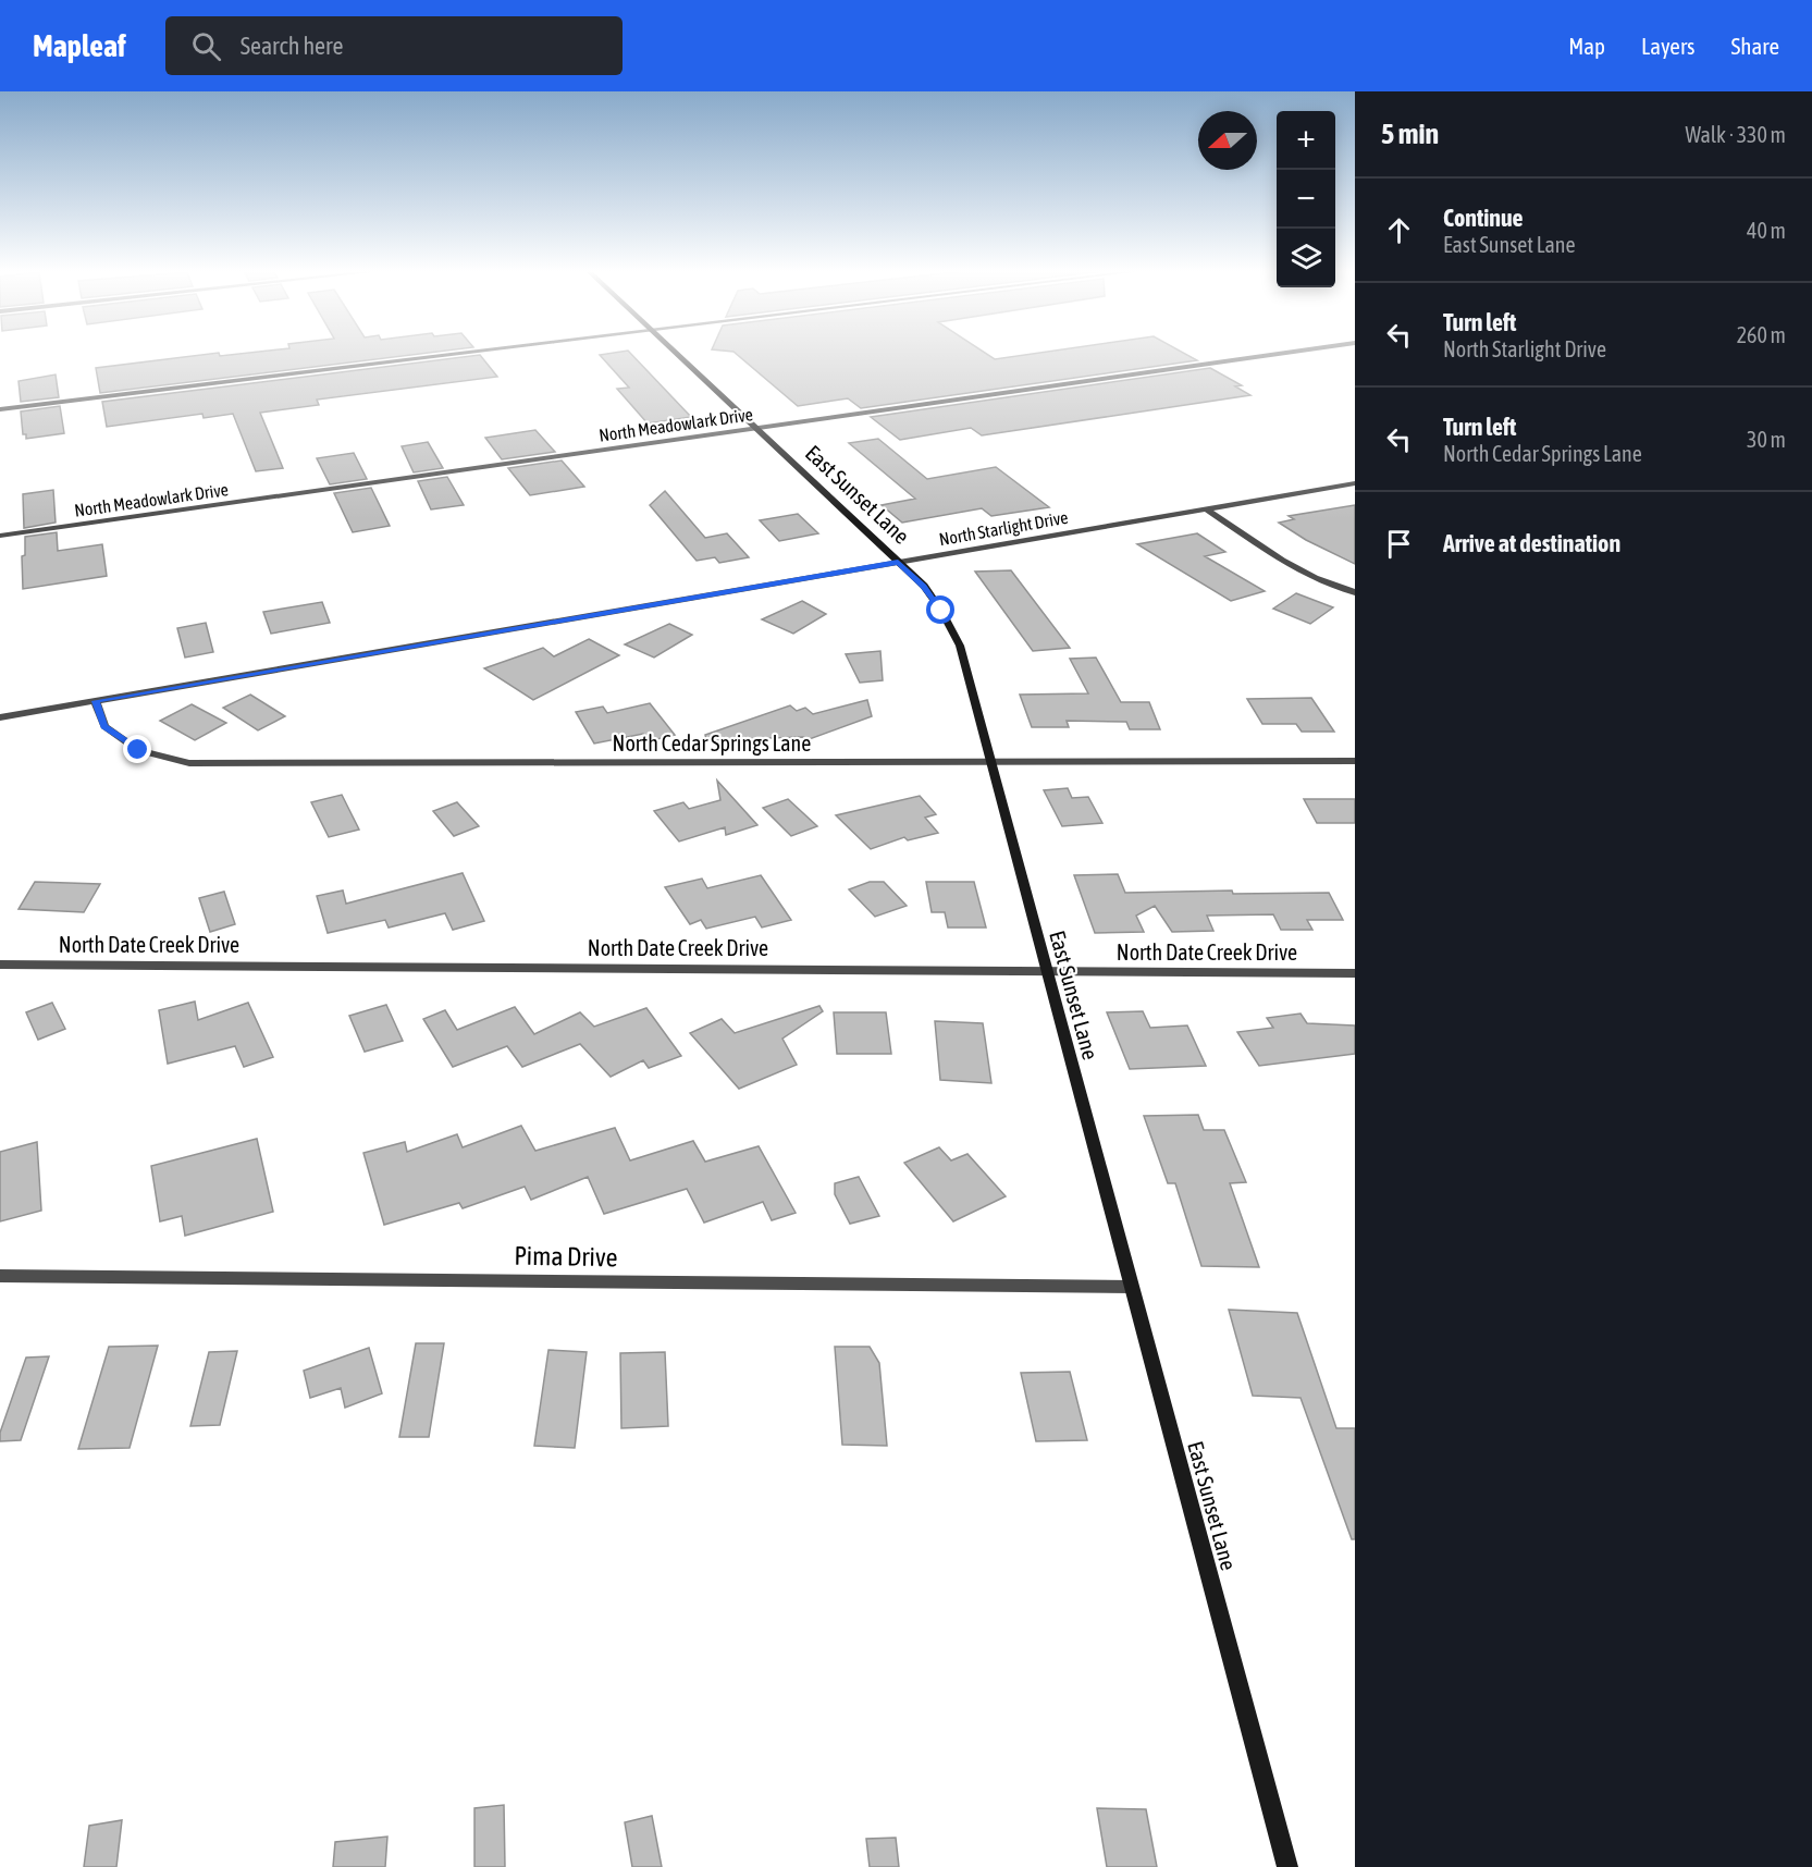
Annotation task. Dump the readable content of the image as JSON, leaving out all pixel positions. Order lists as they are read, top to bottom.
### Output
{
  "streets": {
    "street": [
      "North Meadowlark Drive",
      "East Sunset Lane",
      "North Starlight Drive",
      "North Cedar Springs Lane",
      "North Date Creek Drive",
      "Pima Drive"
    ]
  },
  "crossings": [
    ["North Meadowlark Drive", "East Sunset Lane"],
    ["East Sunset Lane", "North Starlight Drive"],
    ["East Sunset Lane", "North Cedar Springs Lane"],
    ["East Sunset Lane", "North Date Creek Drive"],
    ["East Sunset Lane", "Pima Drive"],
    ["North Starlight Drive", "North Cedar Springs Lane"]
  ],
  "north": "left",
  "page": {
    "header": "Mapleaf",
    "search": "Search here",
    "nav": ["Map", "Layers", "Share"],
    "heading": ["5 min", "Walk · 330 m"],
    "map_buttons": ["+", "−"],
    "list": [
      ["Continue", "East Sunset Lane", "40 m"],
      ["Turn left", "North Starlight Drive", "260 m"],
      ["Turn left", "North Cedar Springs Lane", "30 m"],
      "Arrive at destination"
    ]
  }
}
